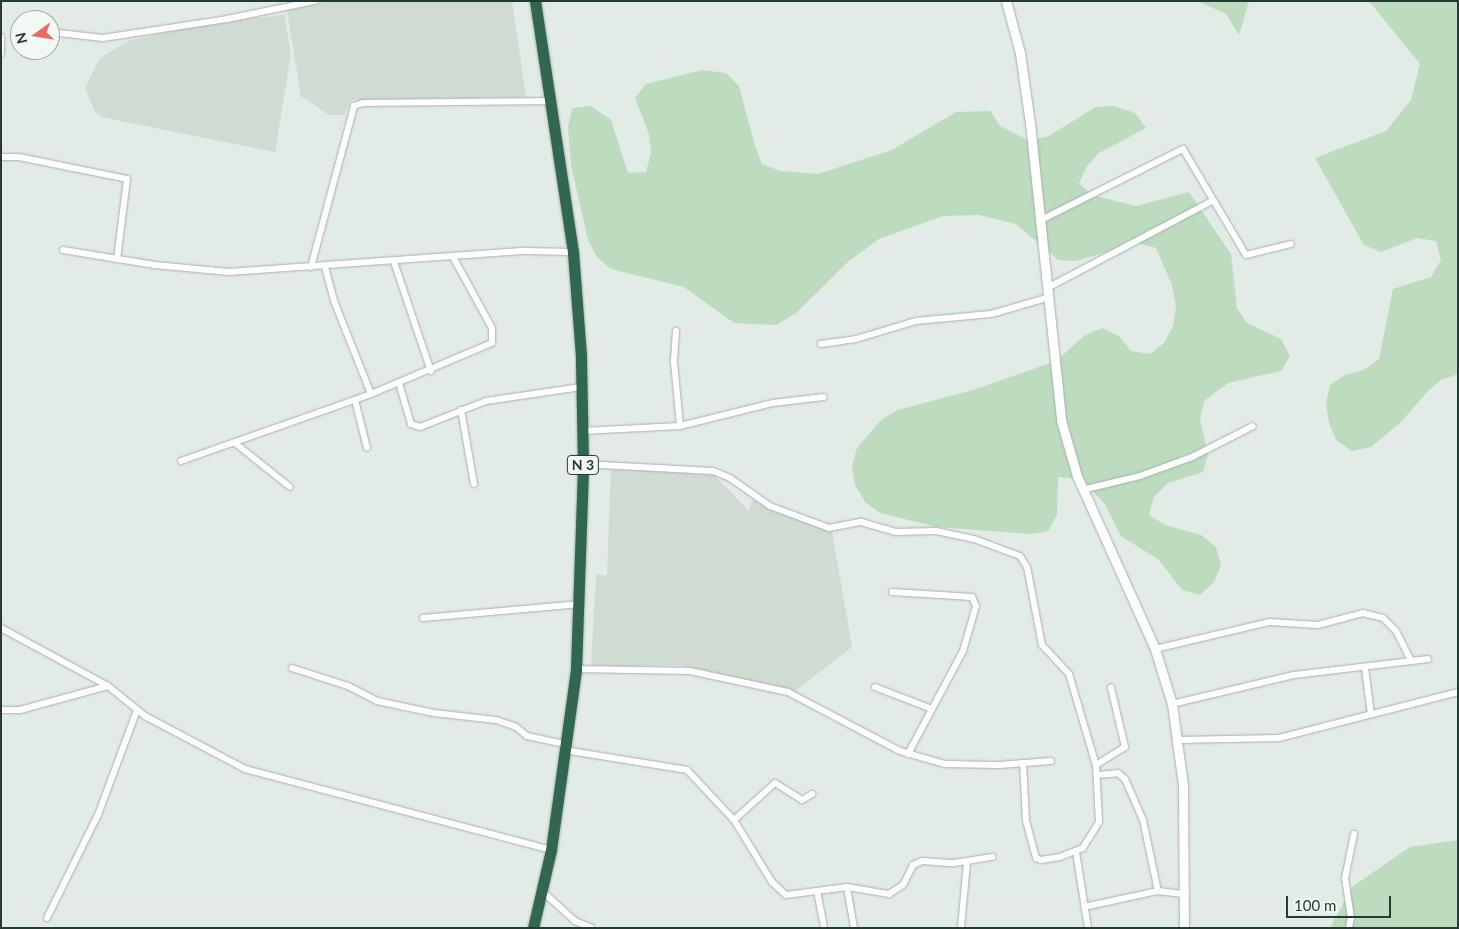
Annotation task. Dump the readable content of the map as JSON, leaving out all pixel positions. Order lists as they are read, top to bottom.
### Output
{
  "streets": {
    "highway": ["N 3"]
  },
  "scale_bar": "100 m",
  "north": "left"
}
